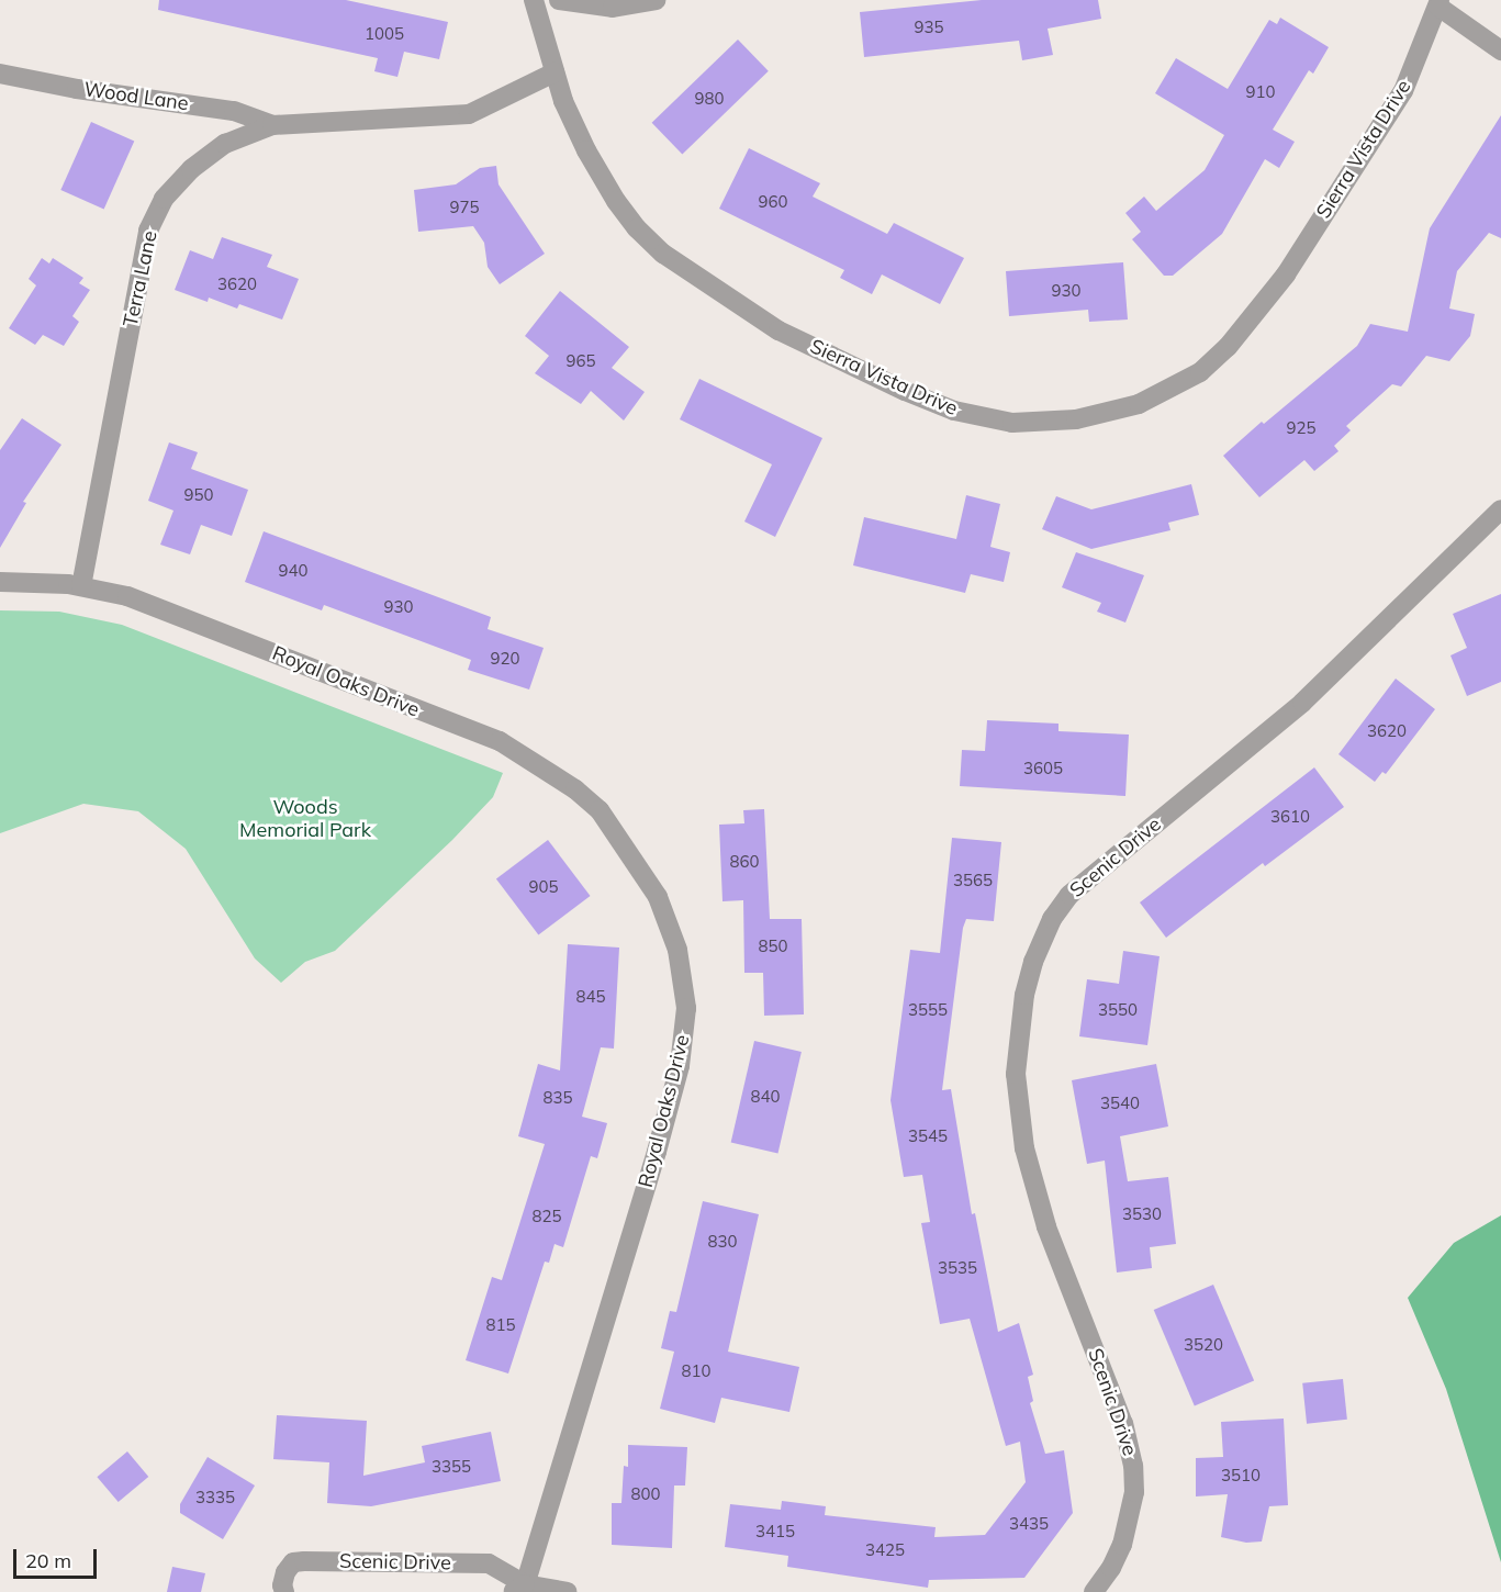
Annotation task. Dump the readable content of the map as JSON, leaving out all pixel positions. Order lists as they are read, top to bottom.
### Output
{
  "streets": {
    "street": [
      "Wood Lane",
      "Sierra Vista Drive",
      "Terra Lane",
      "Royal Oaks Drive",
      "Scenic Drive"
    ]
  },
  "crossings": [
    ["Wood Lane", "Terra Lane"],
    ["Sierra Vista Drive", "Terra Lane"],
    ["Terra Lane", "Royal Oaks Drive"],
    ["Royal Oaks Drive", "Scenic Drive"]
  ],
  "parks": ["Woods Memorial Park"],
  "house_numbers": [
    "935",
    "1005",
    "910",
    "980",
    "960",
    "975",
    "3620",
    "930",
    "965",
    "925",
    "950",
    "940",
    "930",
    "920",
    "3620",
    "3605",
    "3610",
    "860",
    "3565",
    "905",
    "850",
    "845",
    "3555",
    "3550",
    "840",
    "835",
    "3540",
    "3545",
    "3530",
    "825",
    "830",
    "3535",
    "815",
    "3520",
    "810",
    "3355",
    "3510",
    "800",
    "3335",
    "3435",
    "3415",
    "3425"
  ],
  "scale_bar": "20 m"
}
